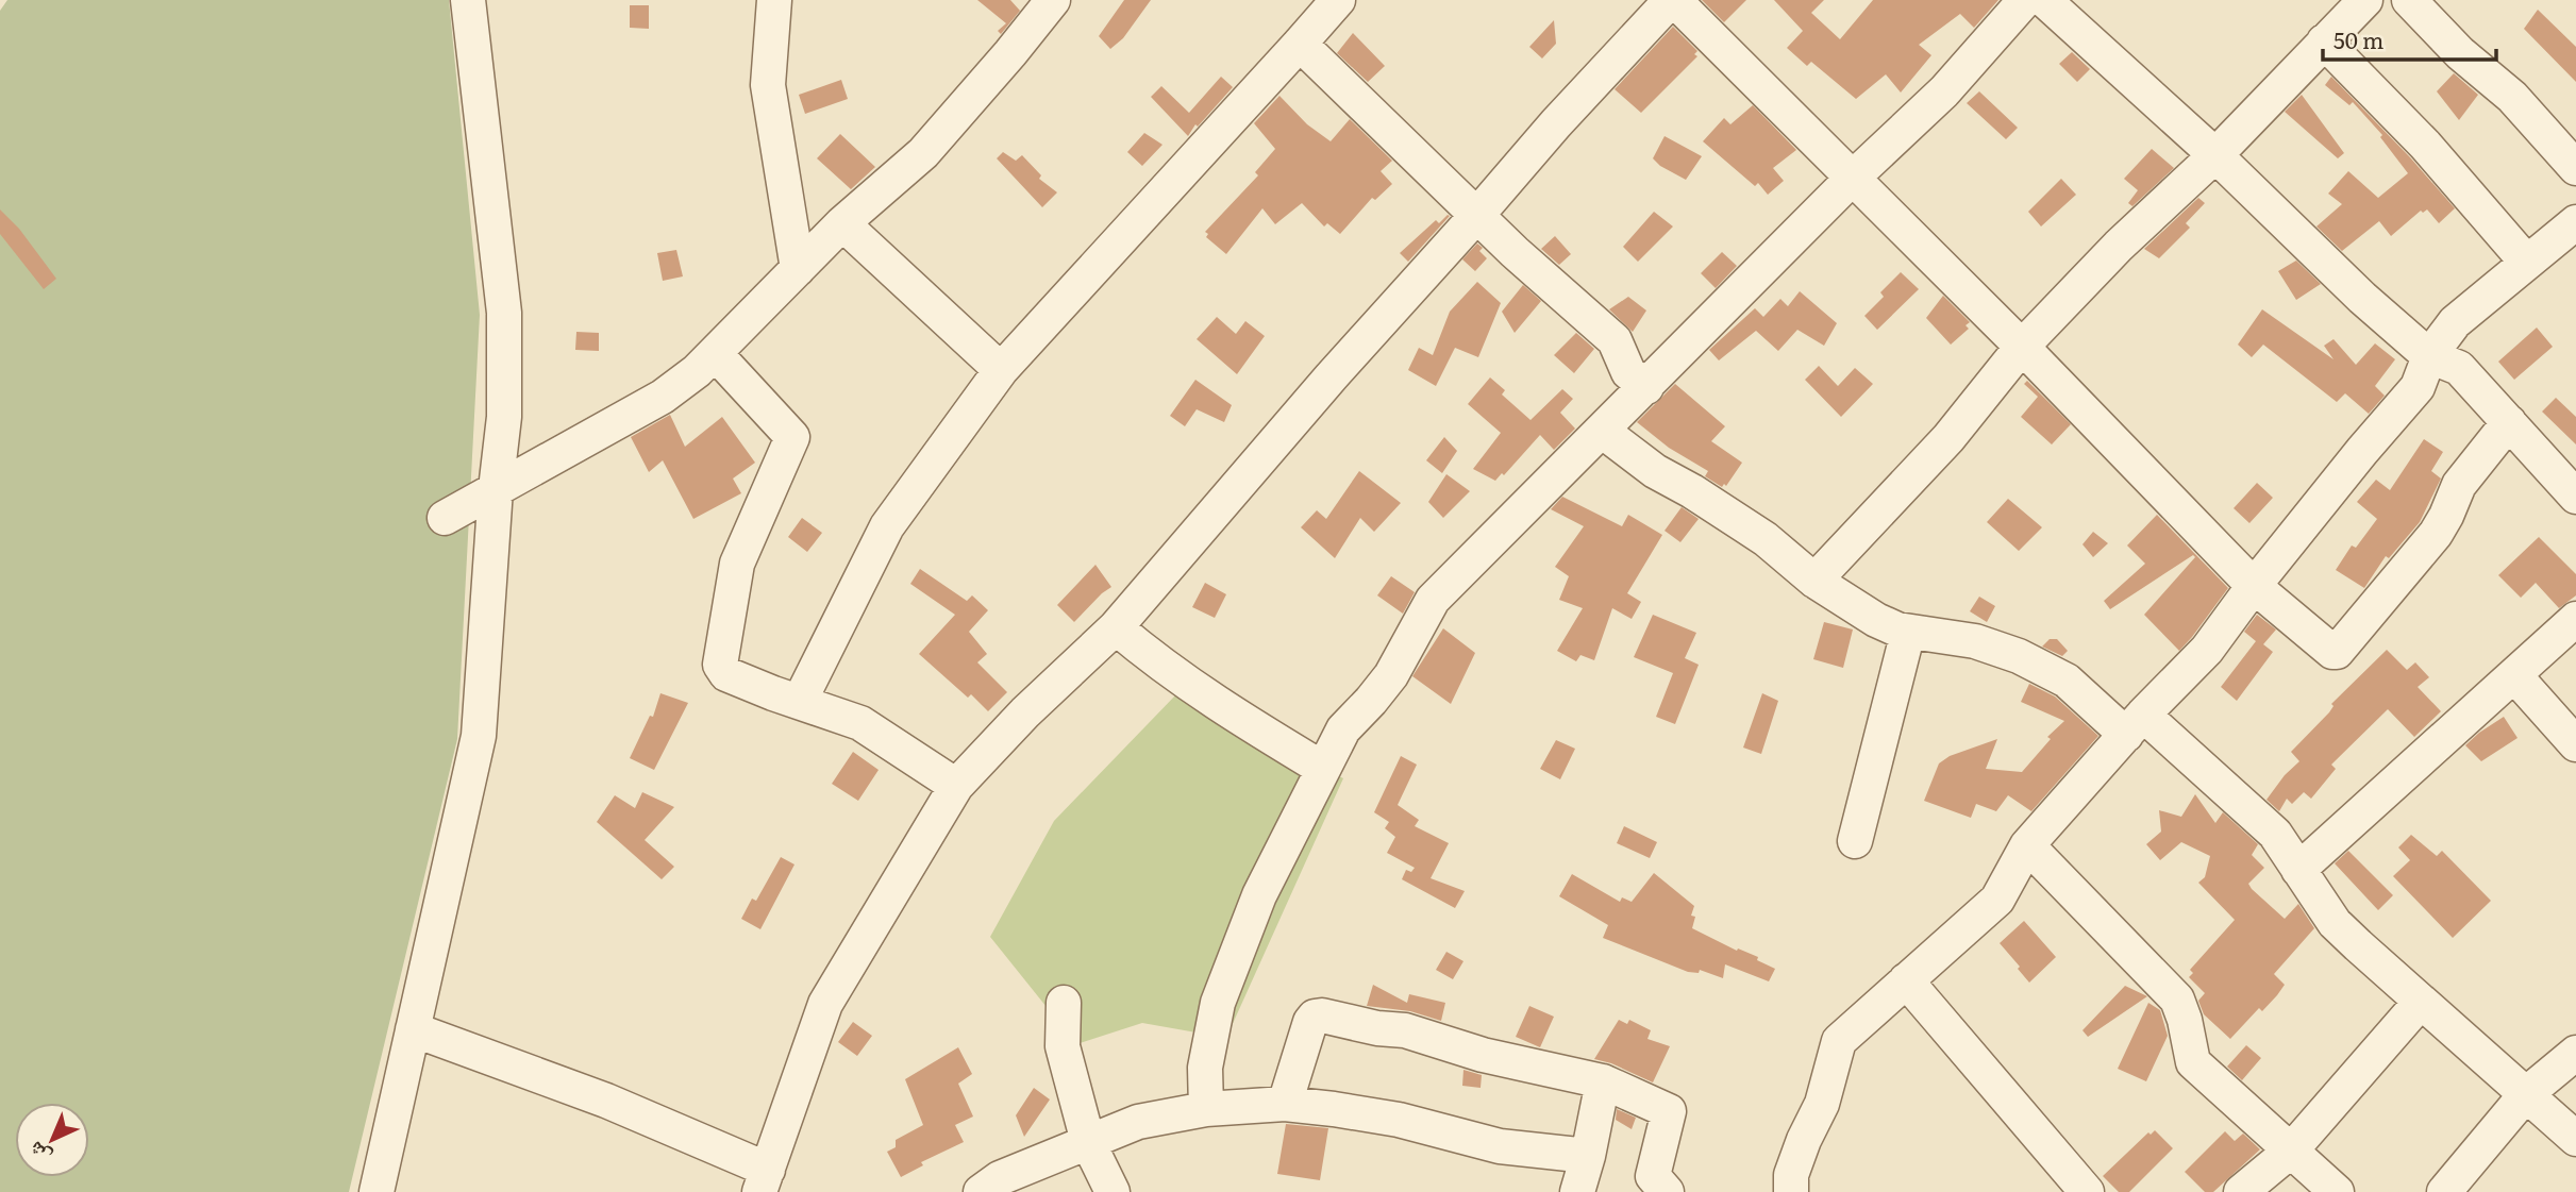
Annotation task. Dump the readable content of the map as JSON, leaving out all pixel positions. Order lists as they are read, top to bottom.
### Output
{
  "scale_bar": "50 m",
  "north": "bottom left"
}
